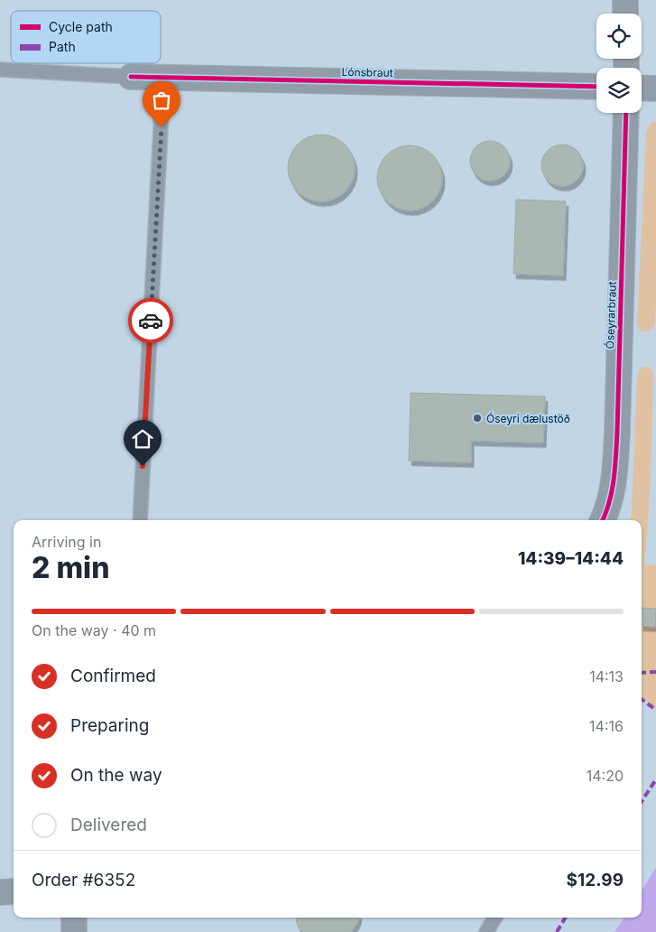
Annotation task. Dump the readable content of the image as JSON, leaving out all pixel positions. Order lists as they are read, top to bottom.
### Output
{
  "streets": {
    "street": ["Lónsbraut", "Óseyrarbraut"]
  },
  "places": ["Óseyri dælustöð"],
  "legend": ["Cycle path", "Path"],
  "page": {
    "heading": ["2 min", "Arriving in", "14:39–14:44"],
    "panel": ["Order #6352", "$12.99"],
    "bar": "On the way · 40 m",
    "list": [
      ["Confirmed", "14:13"],
      ["Preparing", "14:16"],
      ["On the way", "14:20"],
      "Delivered"
    ]
  }
}
